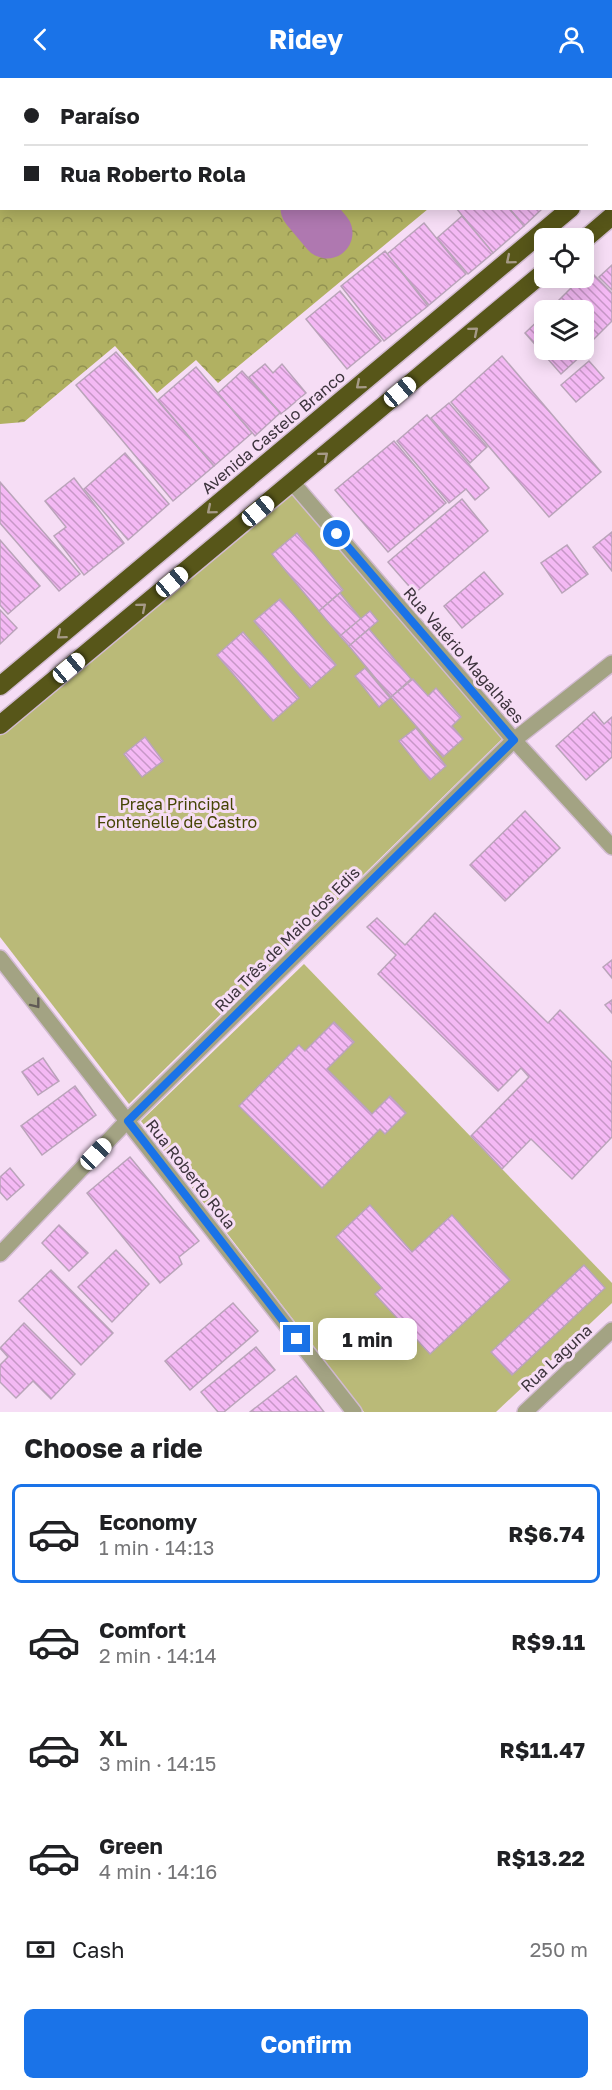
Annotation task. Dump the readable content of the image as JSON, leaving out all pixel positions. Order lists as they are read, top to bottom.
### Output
{
  "streets": {
    "highway": ["Avenida Castelo Branco"],
    "street": [
      "Rua Valério Magalhães",
      "Rua Três de Maio dos Edis",
      "Rua Roberto Rola",
      "Rua Laguna"
    ]
  },
  "crossings": [
    ["Rua Valério Magalhães", "Rua Três de Maio dos Edis"],
    ["Rua Três de Maio dos Edis", "Rua Roberto Rola"]
  ],
  "one_way": ["Rua Roberto Rola"],
  "parks": ["Praça Principal Fontenelle de Castro"],
  "page": {
    "header": "Ridey",
    "banner": ["Paraíso", "Rua Roberto Rola"],
    "bubble": "1 min",
    "heading": "Choose a ride",
    "list": [
      {
        "name": "Economy",
        "note": "1 min · 14:13",
        "value": "R$6.74"
      },
      {
        "name": "Comfort",
        "note": "2 min · 14:14",
        "value": "R$9.11"
      },
      {
        "name": "XL",
        "note": "3 min · 14:15",
        "value": "R$11.47"
      },
      {
        "name": "Green",
        "note": "4 min · 14:16",
        "value": "R$13.22"
      }
    ],
    "pay": ["Cash", "250 m"],
    "buttons": "Confirm"
  }
}
